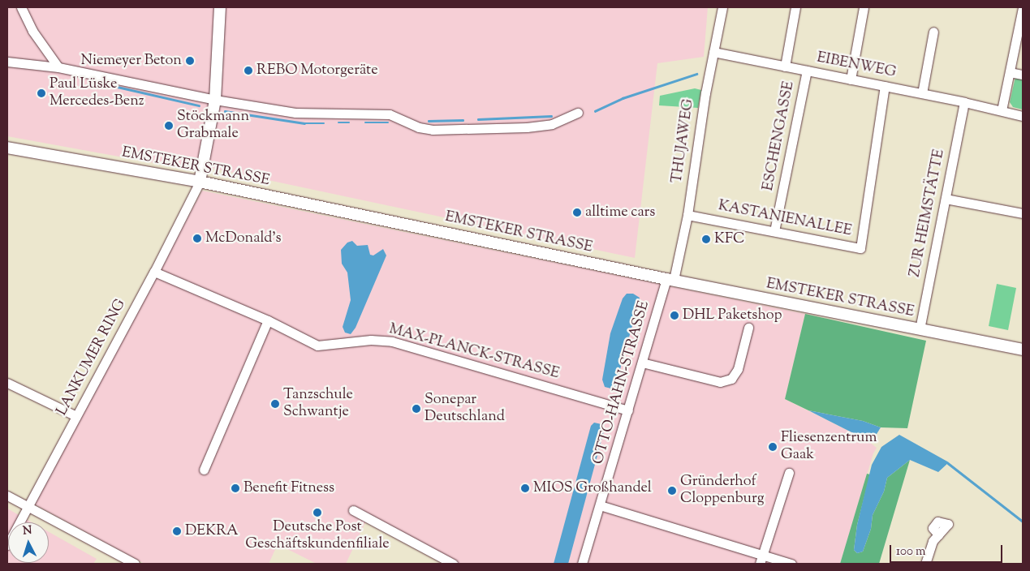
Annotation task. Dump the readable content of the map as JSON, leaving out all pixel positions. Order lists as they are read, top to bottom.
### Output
{
  "streets": {
    "street": [
      "EIBENWEG",
      "ESCHENGASSE",
      "THUJAWEG",
      "EMSTEKER STRASSE",
      "ZUR HEIMSTÄTTE",
      "KASTANIENALLEE",
      "MAX-PLANCK-STRASSE",
      "LANKUMER RING",
      "OTTO-HAHN-STRASSE"
    ]
  },
  "crossings": [
    ["EIBENWEG", "ESCHENGASSE"],
    ["EIBENWEG", "THUJAWEG"],
    ["EIBENWEG", "ZUR HEIMSTÄTTE"],
    ["EIBENWEG", "KASTANIENALLEE"],
    ["ESCHENGASSE", "KASTANIENALLEE"],
    ["THUJAWEG", "EMSTEKER STRASSE"],
    ["THUJAWEG", "KASTANIENALLEE"],
    ["THUJAWEG", "OTTO-HAHN-STRASSE"],
    ["EMSTEKER STRASSE", "ZUR HEIMSTÄTTE"],
    ["EMSTEKER STRASSE", "LANKUMER RING"],
    ["EMSTEKER STRASSE", "OTTO-HAHN-STRASSE"],
    ["MAX-PLANCK-STRASSE", "LANKUMER RING"],
    ["MAX-PLANCK-STRASSE", "OTTO-HAHN-STRASSE"]
  ],
  "places": [
    "Niemeyer Beton",
    "REBO Motorgeräte",
    "Paul Lüske Mercedes-Benz",
    "Stöckmann Grabmale",
    "alltime cars",
    "McDonald's",
    "KFC",
    "DHL Paketshop",
    "Tanzschule Schwantje",
    "Sonepar Deutschland",
    "Fliesenzentrum Gaak",
    "Benefit Fitness",
    "MIOS Großhandel",
    "Gründerhof Cloppenburg",
    "Deutsche Post Geschäftskundenfiliale",
    "DEKRA"
  ],
  "scale_bar": "100 m",
  "north": "top"
}
